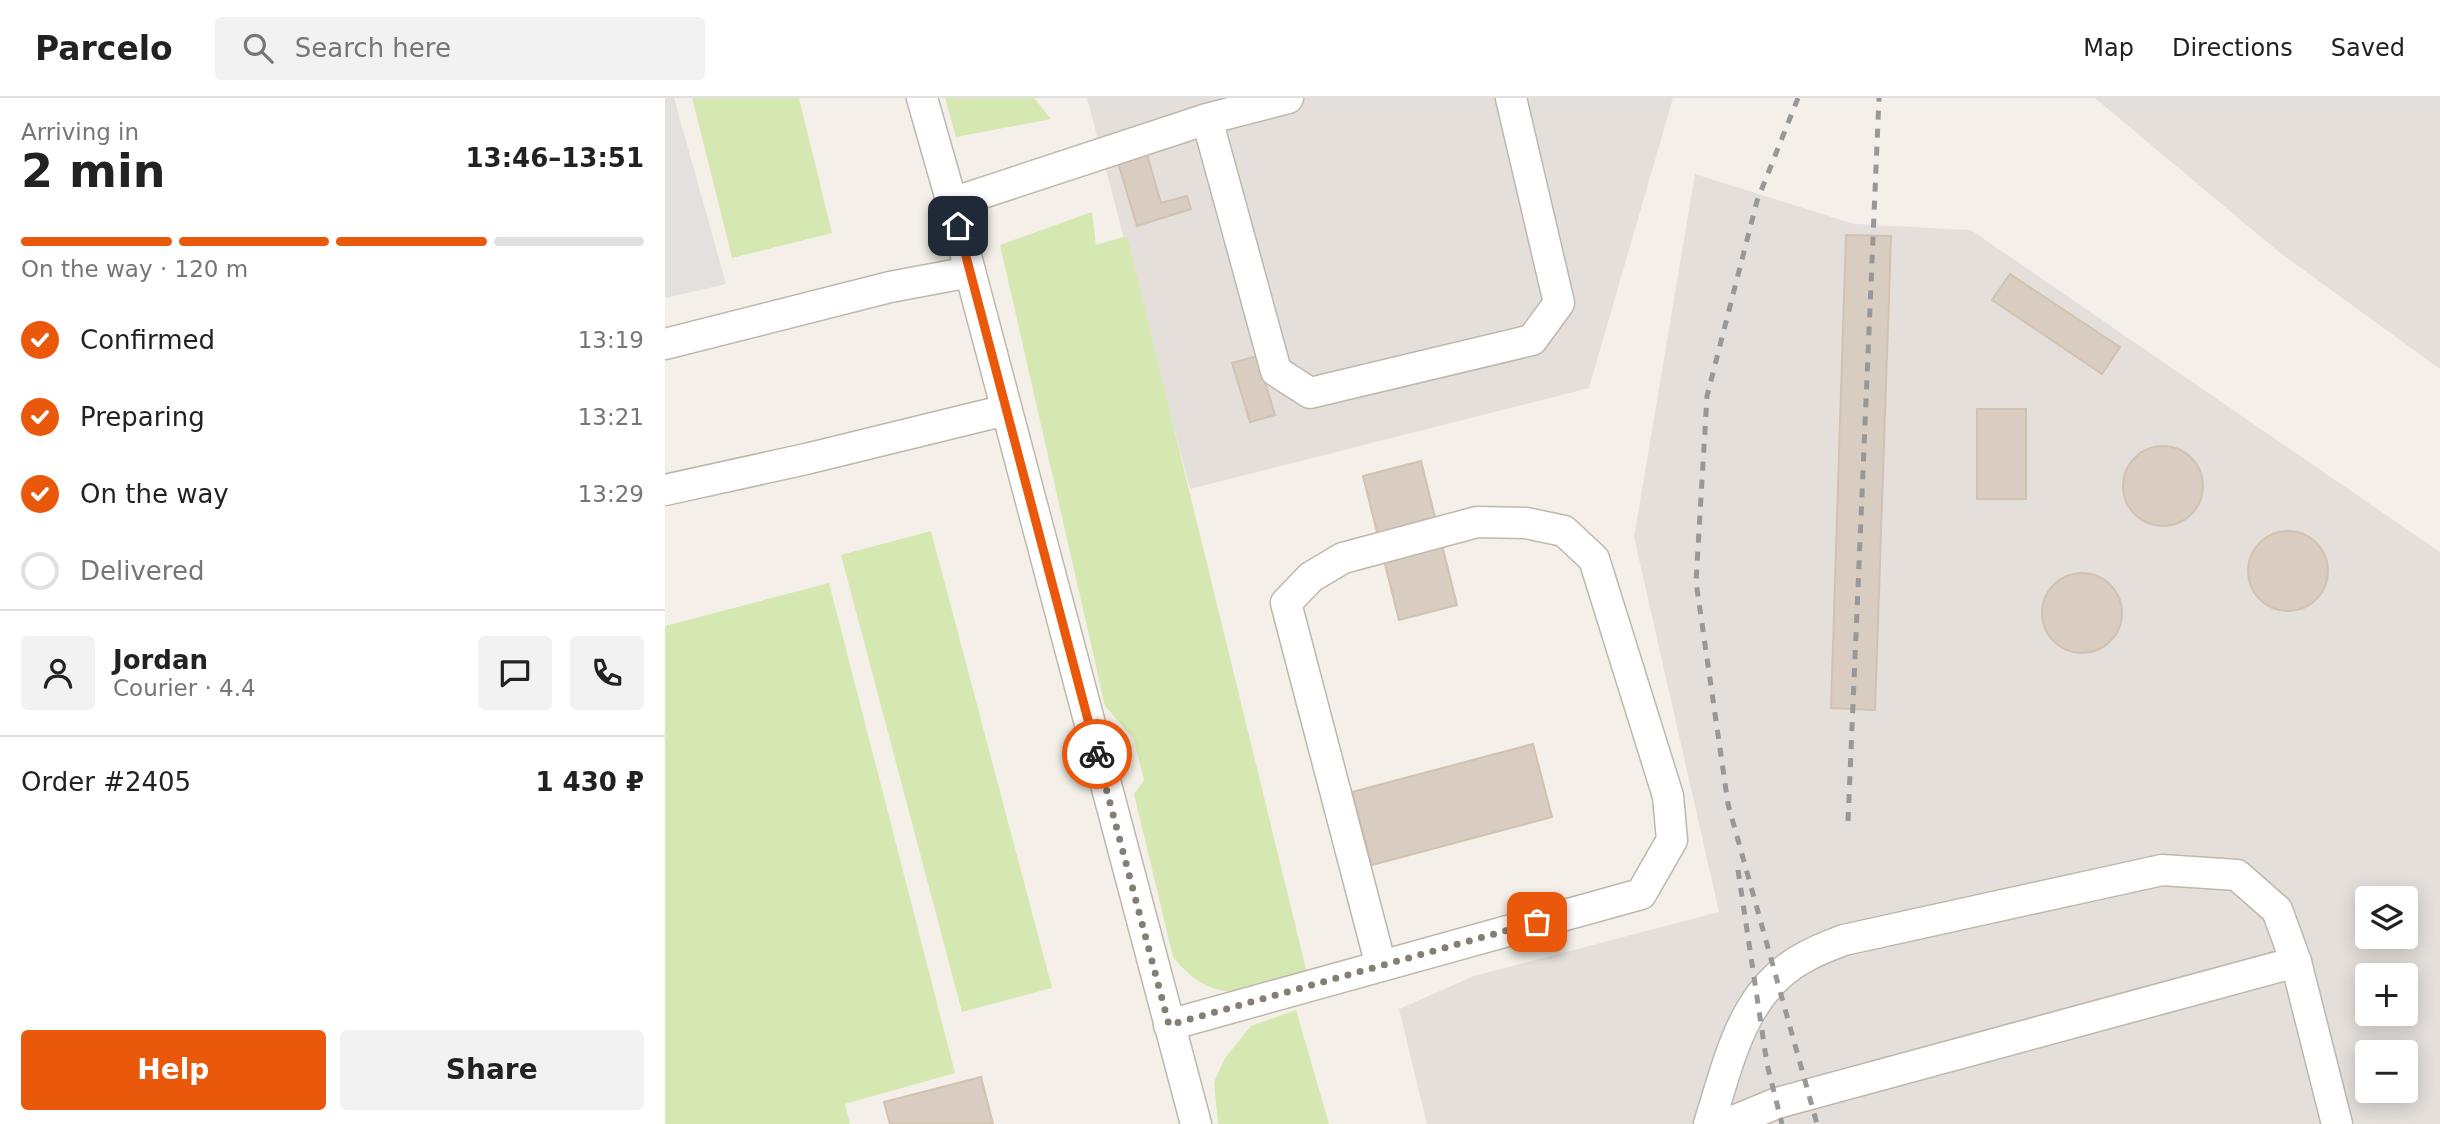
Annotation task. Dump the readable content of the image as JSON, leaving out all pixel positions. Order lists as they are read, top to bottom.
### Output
{
  "page": {
    "header": "Parcelo",
    "search": "Search here",
    "nav": ["Map", "Directions", "Saved"],
    "heading": ["2 min", "Arriving in", "13:46–13:51"],
    "panel": [
      "Jordan",
      "Courier · 4.4",
      "Order #2405",
      "1 430 ₽"
    ],
    "bar": "On the way · 120 m",
    "list": [
      ["Confirmed", "13:19"],
      ["Preparing", "13:21"],
      ["On the way", "13:29"],
      "Delivered"
    ],
    "map_buttons": ["+", "−"],
    "buttons": ["Help", "Share"]
  }
}
